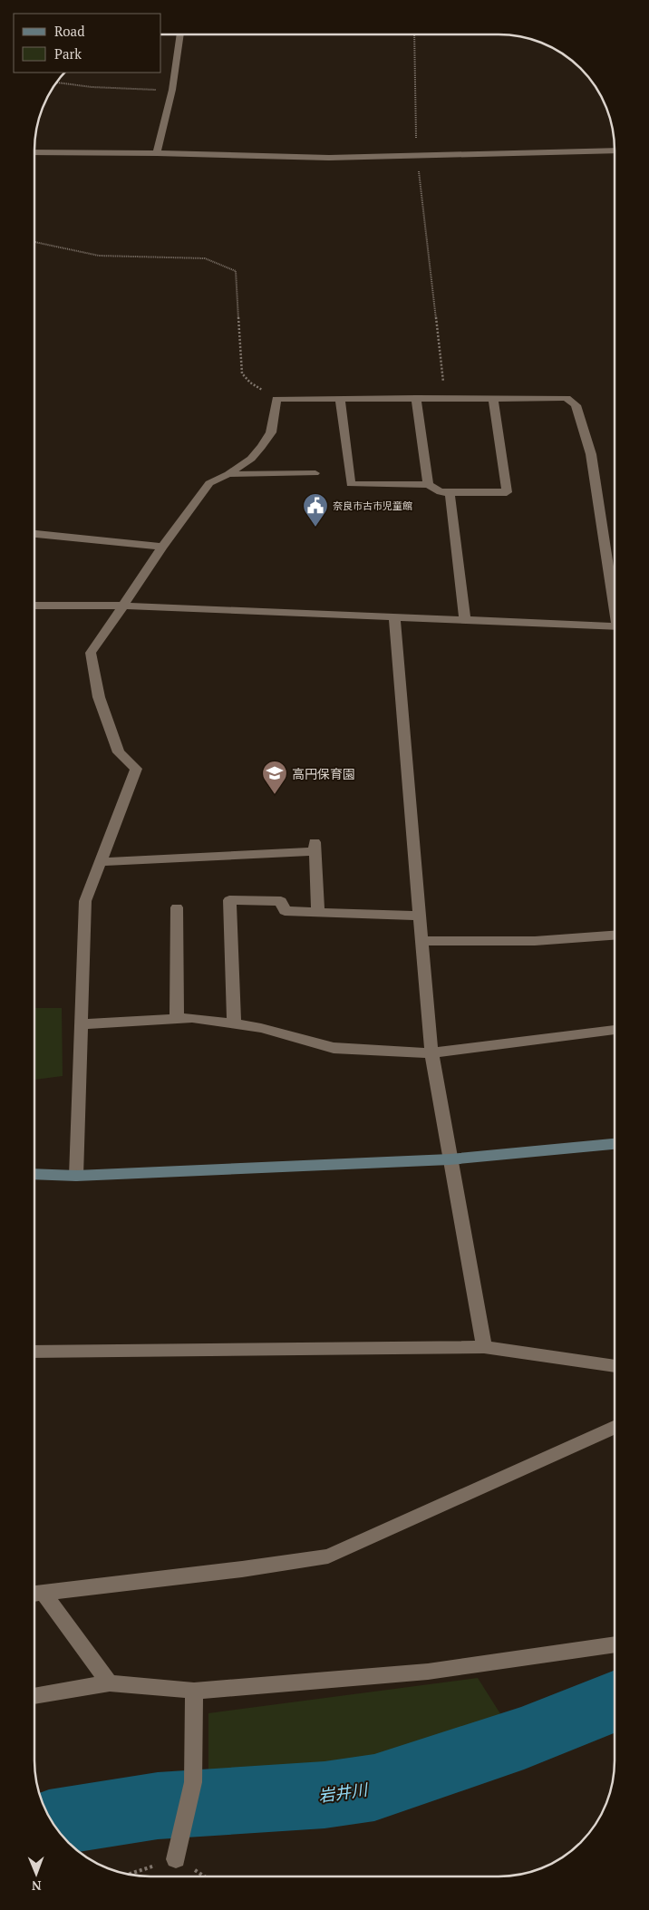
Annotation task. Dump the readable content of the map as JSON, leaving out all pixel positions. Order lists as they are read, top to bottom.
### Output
{
  "water": ["岩井川"],
  "places": {
    "public building": ["奈良市古市児童館"],
    "school or university": ["高円保育園"]
  },
  "legend": ["Road", "Park"],
  "north": "bottom"
}
